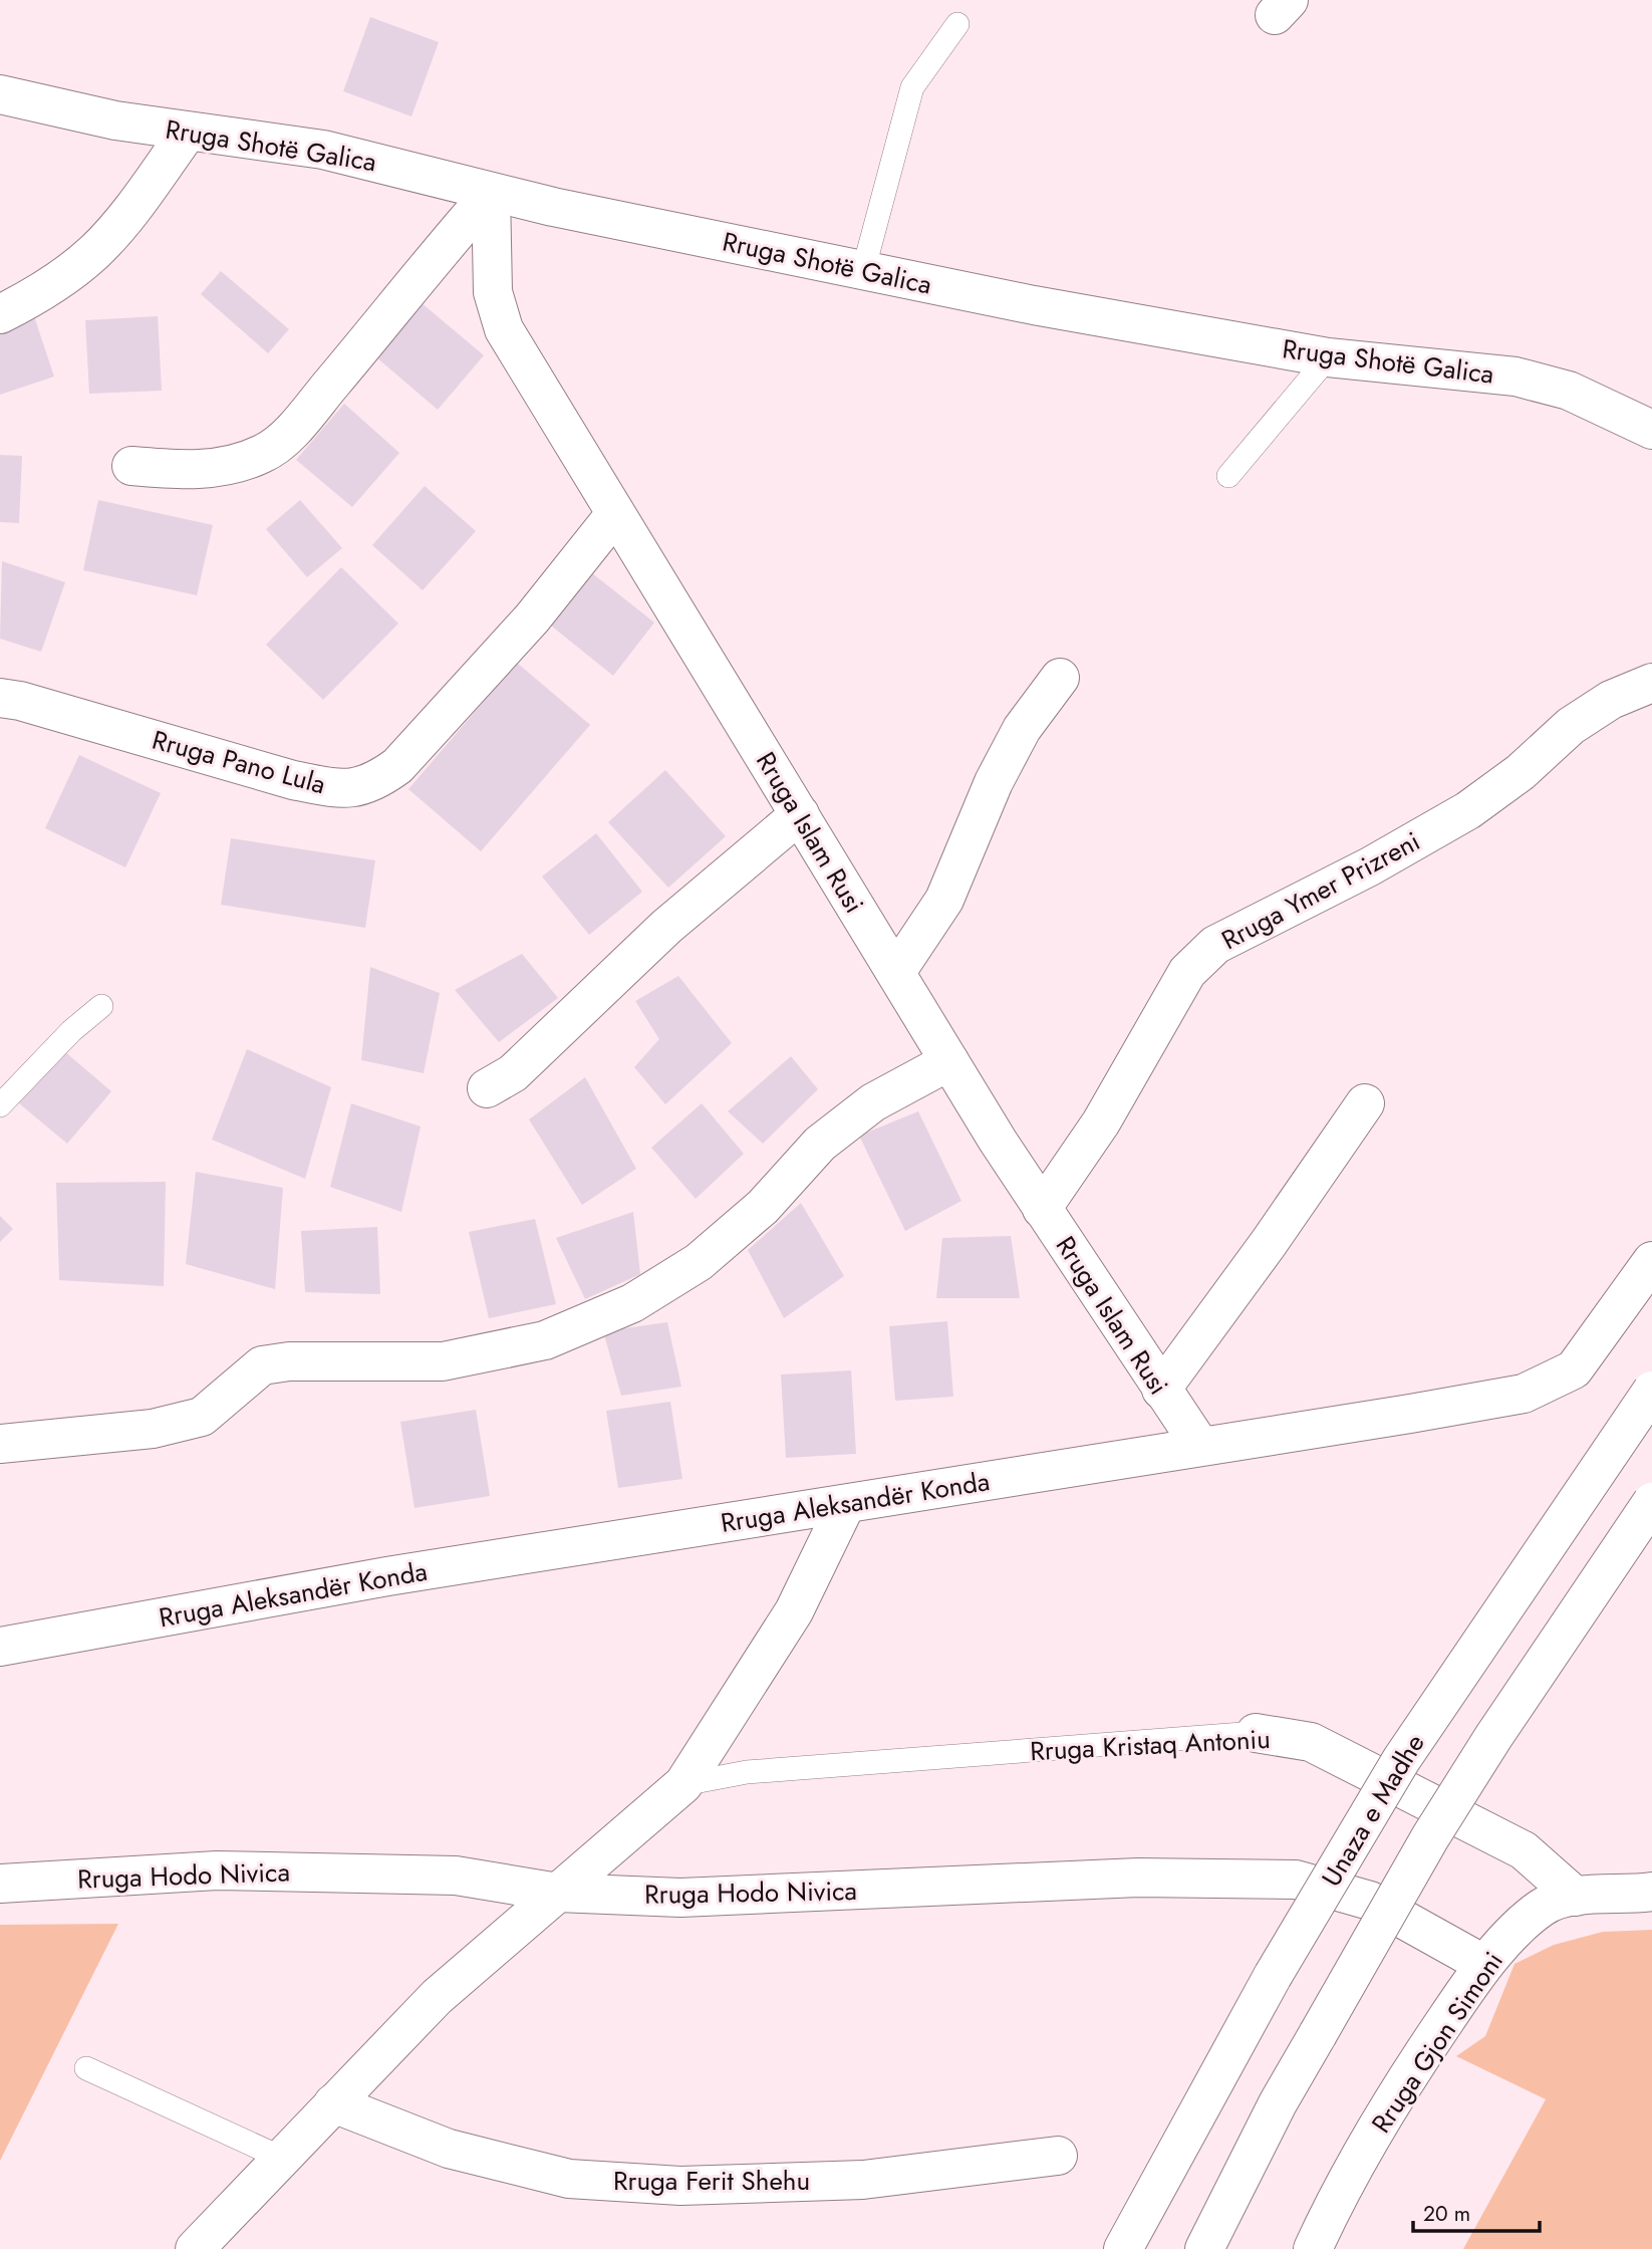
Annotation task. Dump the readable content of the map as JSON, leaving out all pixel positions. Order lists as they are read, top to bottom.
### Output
{
  "streets": {
    "main road": [
      "Rruga Shotë Galica",
      "Rruga Pano Lula",
      "Rruga Islam Rusi",
      "Rruga Ymer Prizreni",
      "Rruga Aleksandër Konda",
      "Rruga Kristaq Antoniu",
      "Unaza e Madhe",
      "Rruga Hodo Nivica",
      "Rruga Gjon Simoni",
      "Rruga Ferit Shehu"
    ]
  },
  "crossings": [
    ["Rruga Shotë Galica", "Rruga Islam Rusi"],
    ["Rruga Pano Lula", "Rruga Islam Rusi"],
    ["Rruga Islam Rusi", "Rruga Ymer Prizreni"],
    ["Rruga Islam Rusi", "Rruga Aleksandër Konda"],
    ["Rruga Kristaq Antoniu", "Rruga Gjon Simoni"],
    ["Rruga Hodo Nivica", "Rruga Gjon Simoni"]
  ],
  "scale_bar": "20 m"
}
